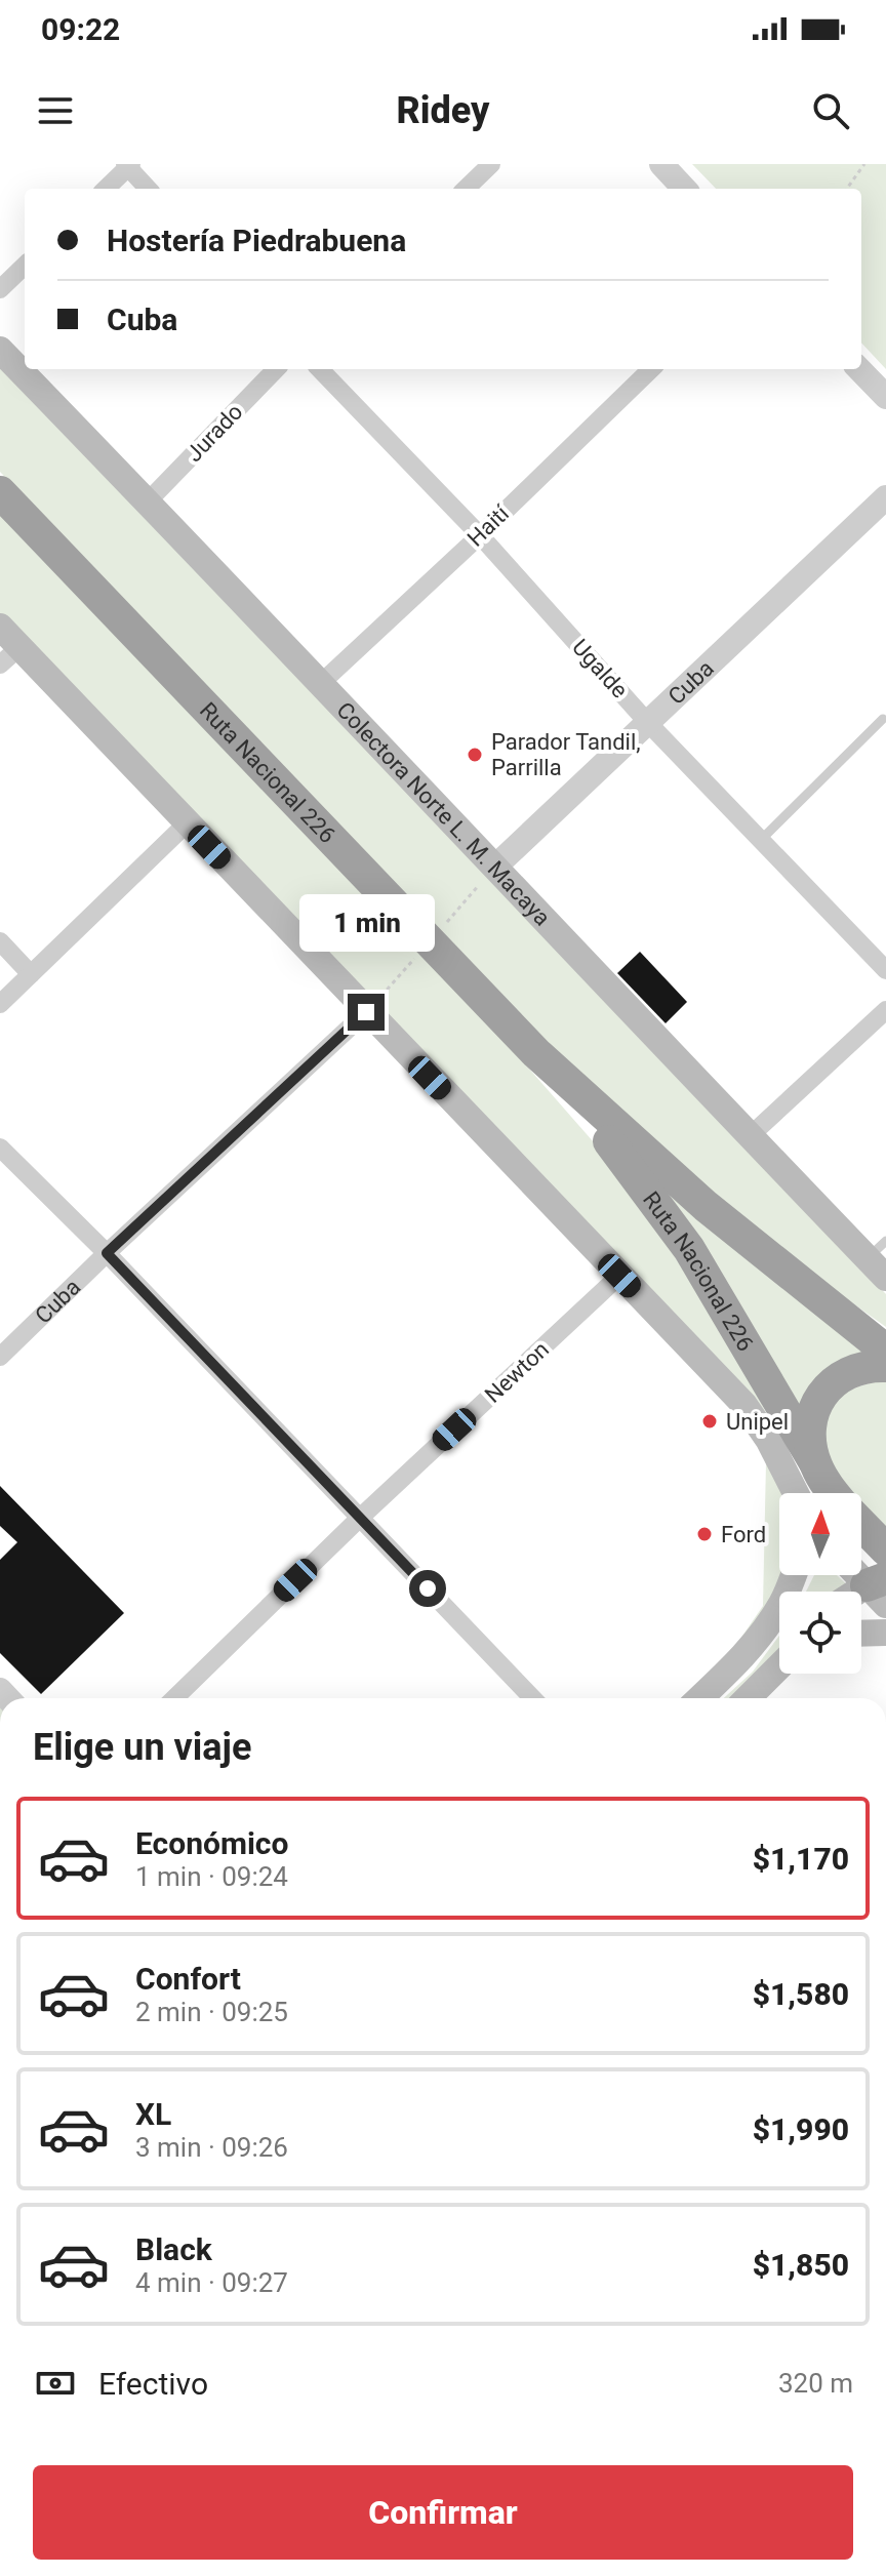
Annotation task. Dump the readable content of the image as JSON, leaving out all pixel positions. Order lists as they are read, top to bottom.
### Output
{
  "streets": {
    "highway": ["Ruta Nacional 226"],
    "main road": ["Colectora Norte L. M. Macaya"],
    "street": [
      "Jurado",
      "Haití",
      "Ugalde",
      "Cuba",
      "Newton"
    ]
  },
  "crossings": [
    ["Jurado", "Colectora Norte L. M. Macaya"],
    ["Haití", "Ugalde"],
    ["Haití", "Colectora Norte L. M. Macaya"],
    ["Ugalde", "Cuba"],
    ["Cuba", "Colectora Norte L. M. Macaya"]
  ],
  "places": ["Parador Tandil, Parrilla", "Unipel", "Ford"],
  "north": "top",
  "page": {
    "status": "09:22",
    "header": "Ridey",
    "banner": ["Hostería Piedrabuena", "Cuba"],
    "bubble": "1 min",
    "heading": "Elige un viaje",
    "list": [
      {
        "name": "Económico",
        "note": "1 min · 09:24",
        "value": "$1,170"
      },
      {
        "name": "Confort",
        "note": "2 min · 09:25",
        "value": "$1,580"
      },
      {
        "name": "XL",
        "note": "3 min · 09:26",
        "value": "$1,990"
      },
      {
        "name": "Black",
        "note": "4 min · 09:27",
        "value": "$1,850"
      }
    ],
    "pay": ["Efectivo", "320 m"],
    "buttons": "Confirmar"
  }
}
